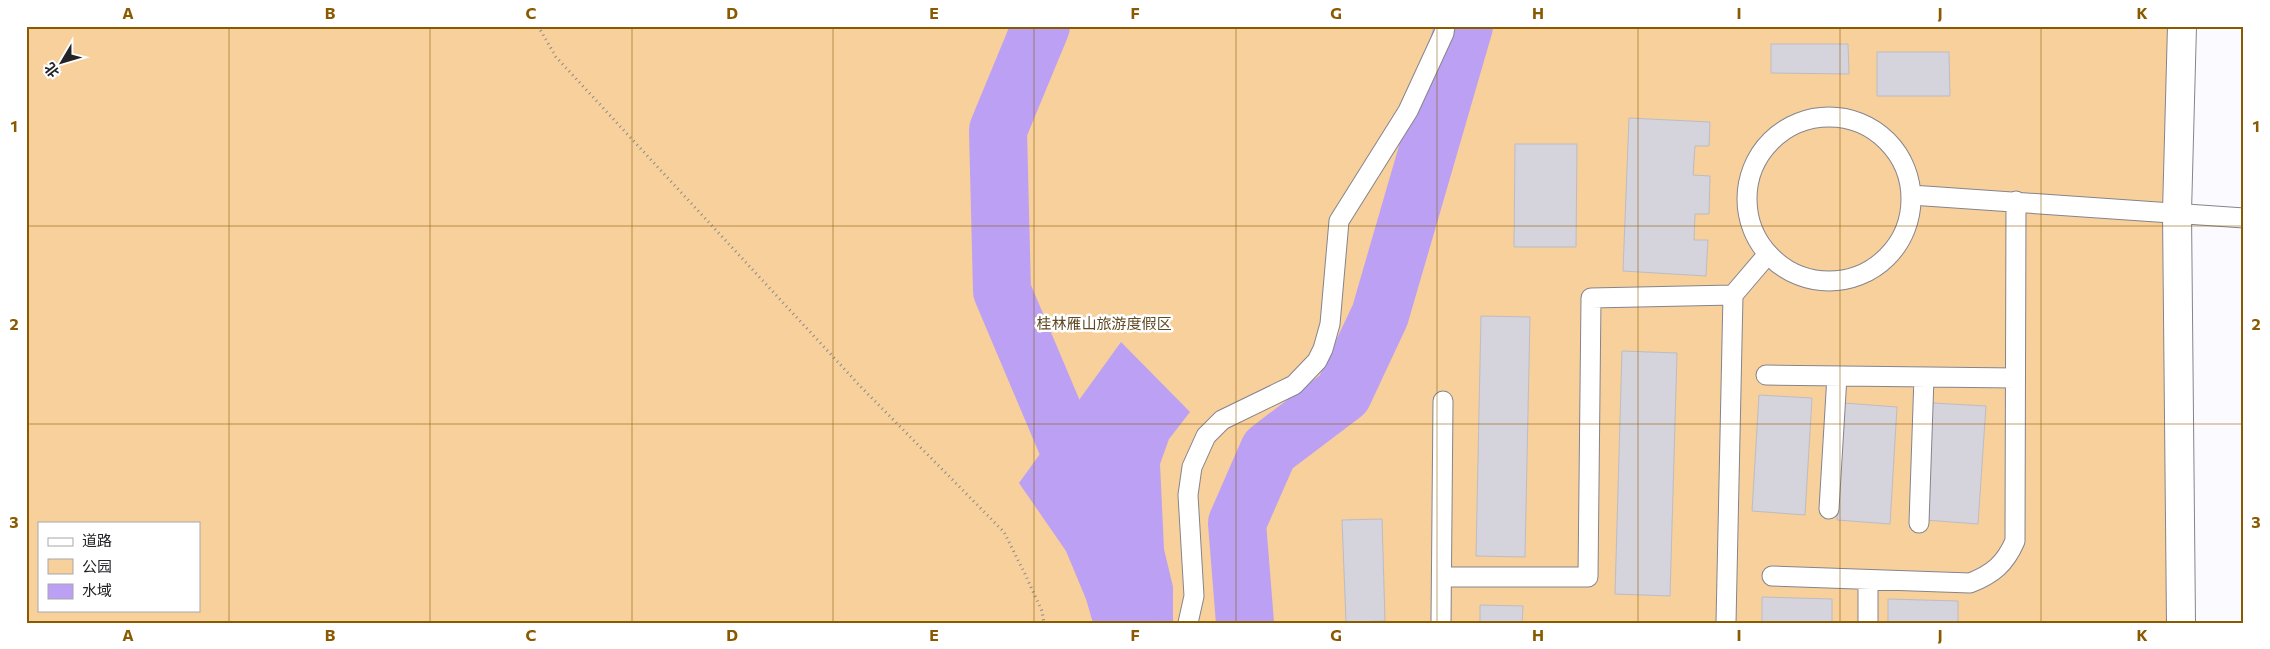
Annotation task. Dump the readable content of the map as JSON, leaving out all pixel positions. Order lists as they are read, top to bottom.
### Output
{
  "parks": ["桂林雁山旅游度假区"],
  "legend": ["道路", "公园", "水域"],
  "north": "bottom left",
  "grid": {
    "columns": [
      "A",
      "B",
      "C",
      "D",
      "E",
      "F",
      "G",
      "H",
      "I",
      "J",
      "K"
    ],
    "rows": ["1", "2", "3"]
  }
}
